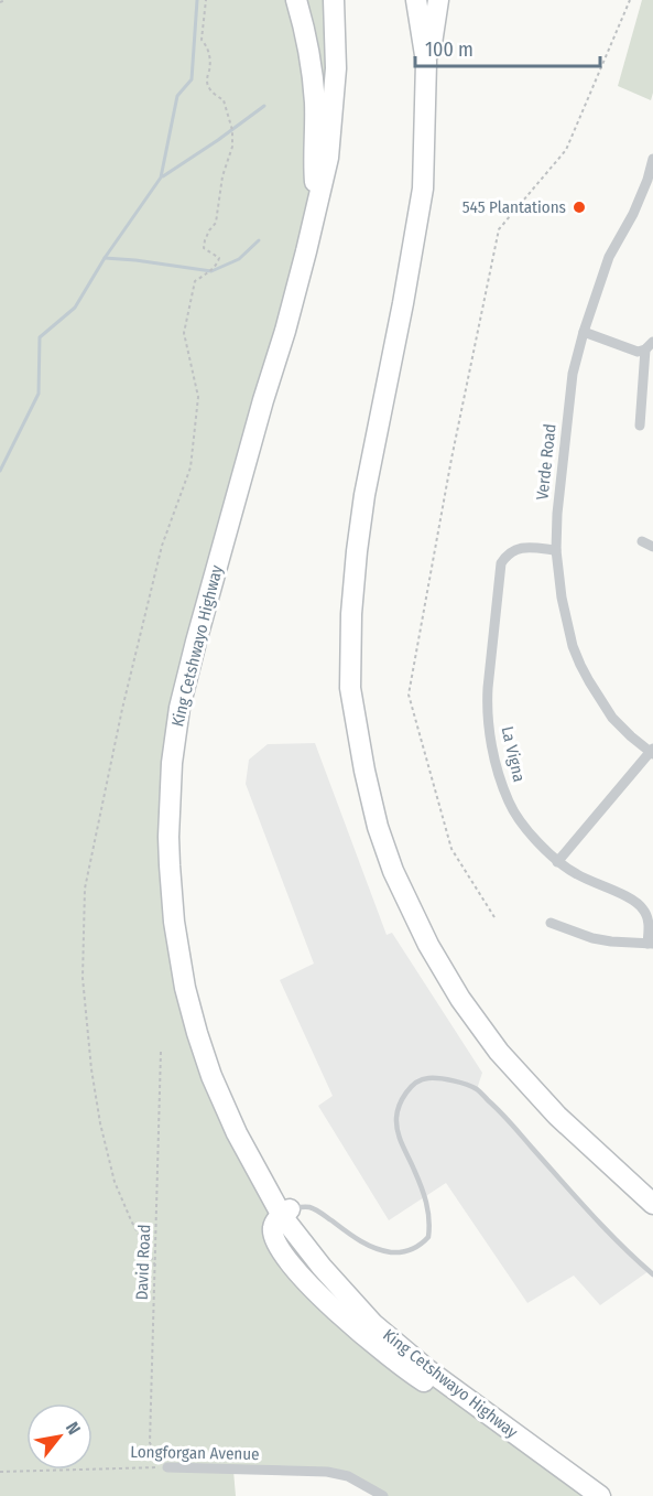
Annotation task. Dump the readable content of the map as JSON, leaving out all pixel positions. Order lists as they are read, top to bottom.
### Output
{
  "streets": {
    "highway": ["King Cetshwayo Highway"],
    "street": ["Verde Road", "La Vigna", "Longforgan Avenue"],
    "path": ["David Road"]
  },
  "crossings": [
    ["Verde Road", "La Vigna"],
    ["David Road", "Longforgan Avenue"]
  ],
  "places": ["545 Plantations"],
  "scale_bar": "100 m",
  "north": "top right"
}
